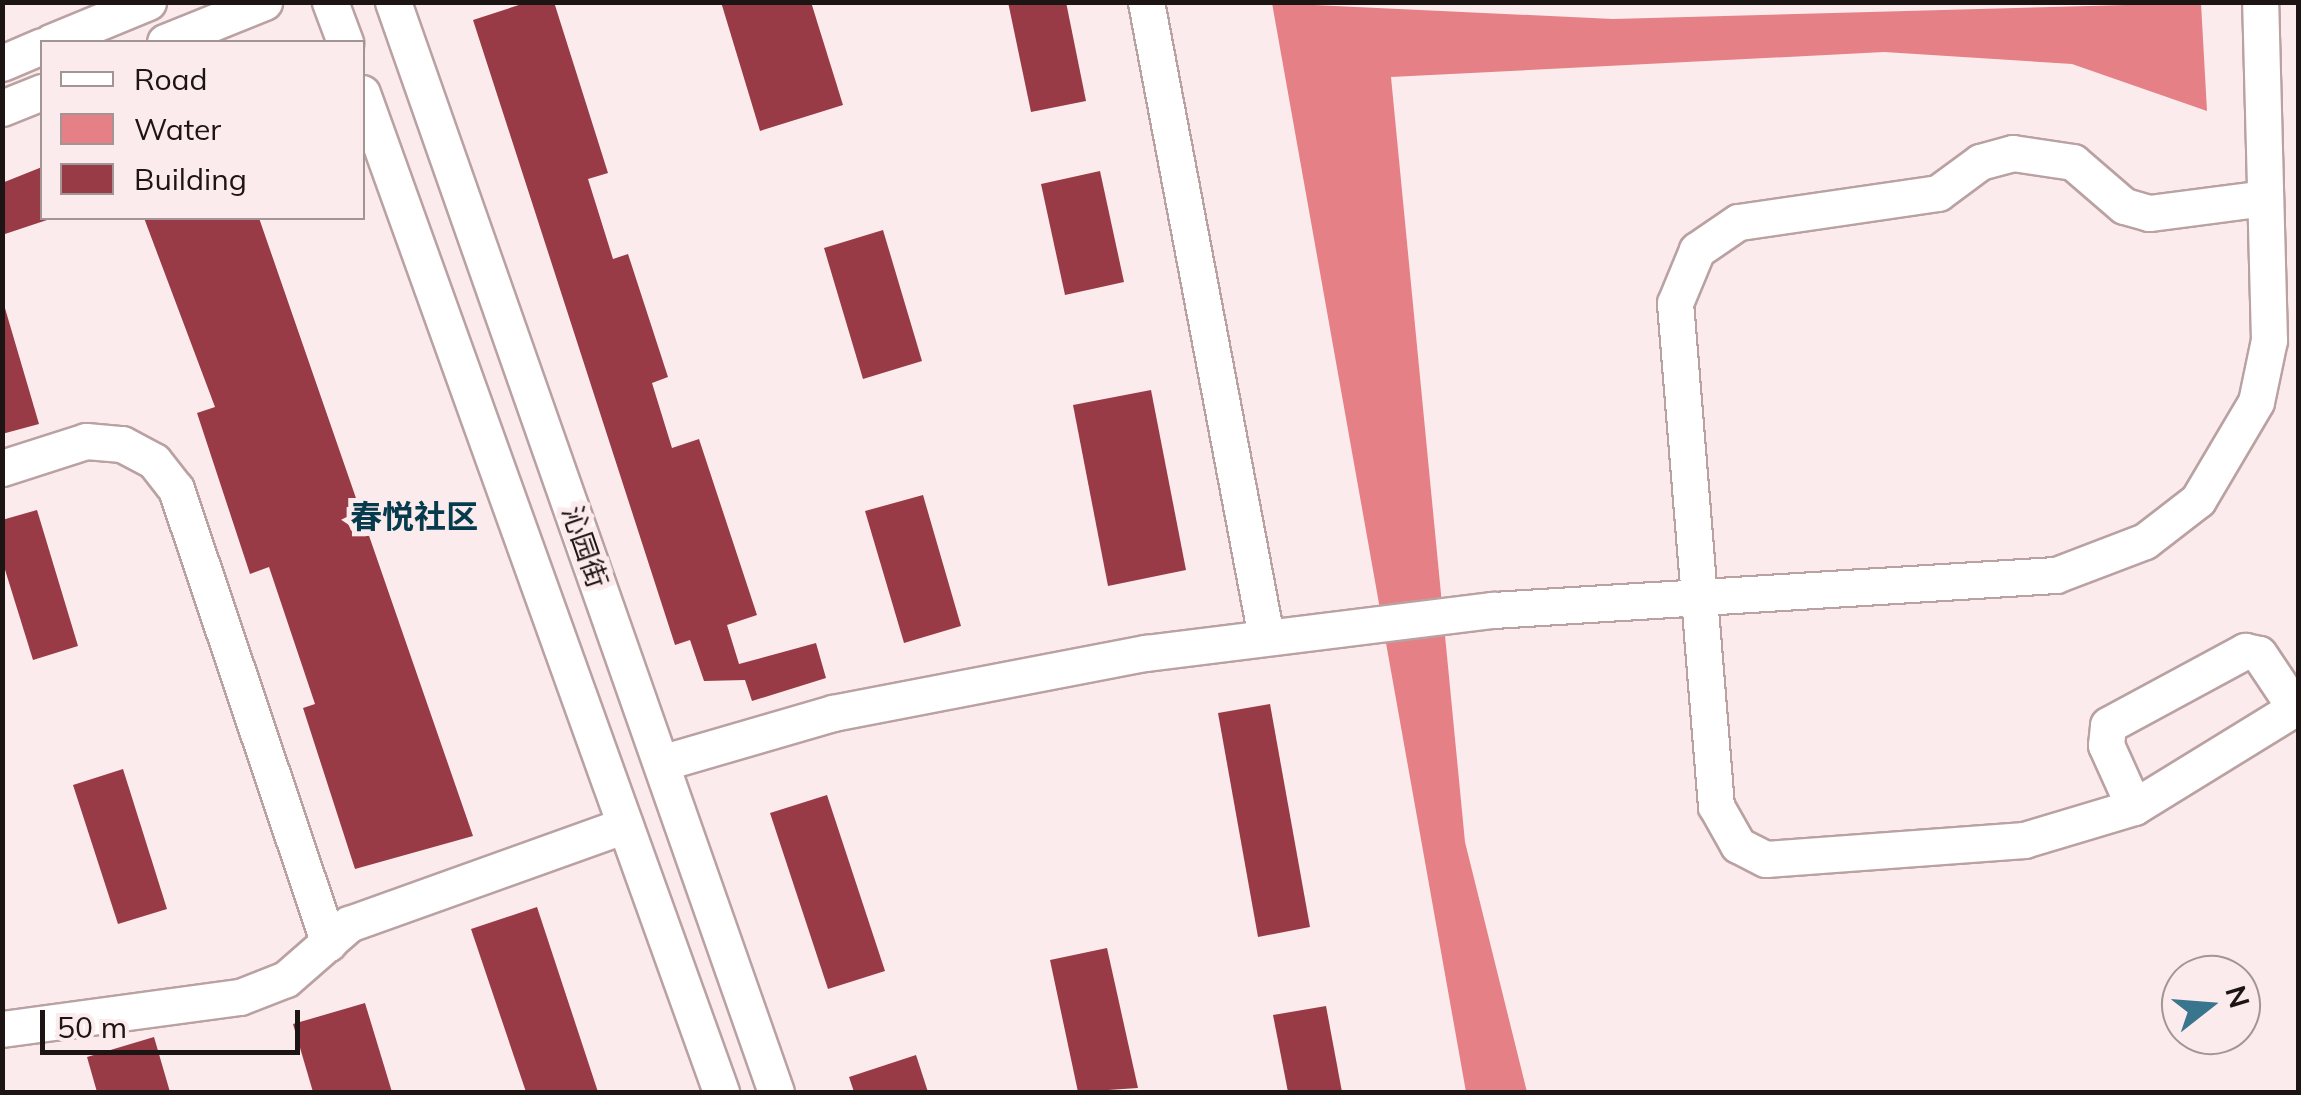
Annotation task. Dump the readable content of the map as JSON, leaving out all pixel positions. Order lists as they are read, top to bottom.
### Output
{
  "streets": {
    "street": ["沁园街"]
  },
  "districts": ["春悦社区"],
  "legend": ["Road", "Water", "Building"],
  "scale_bar": "50 m",
  "north": "right"
}
